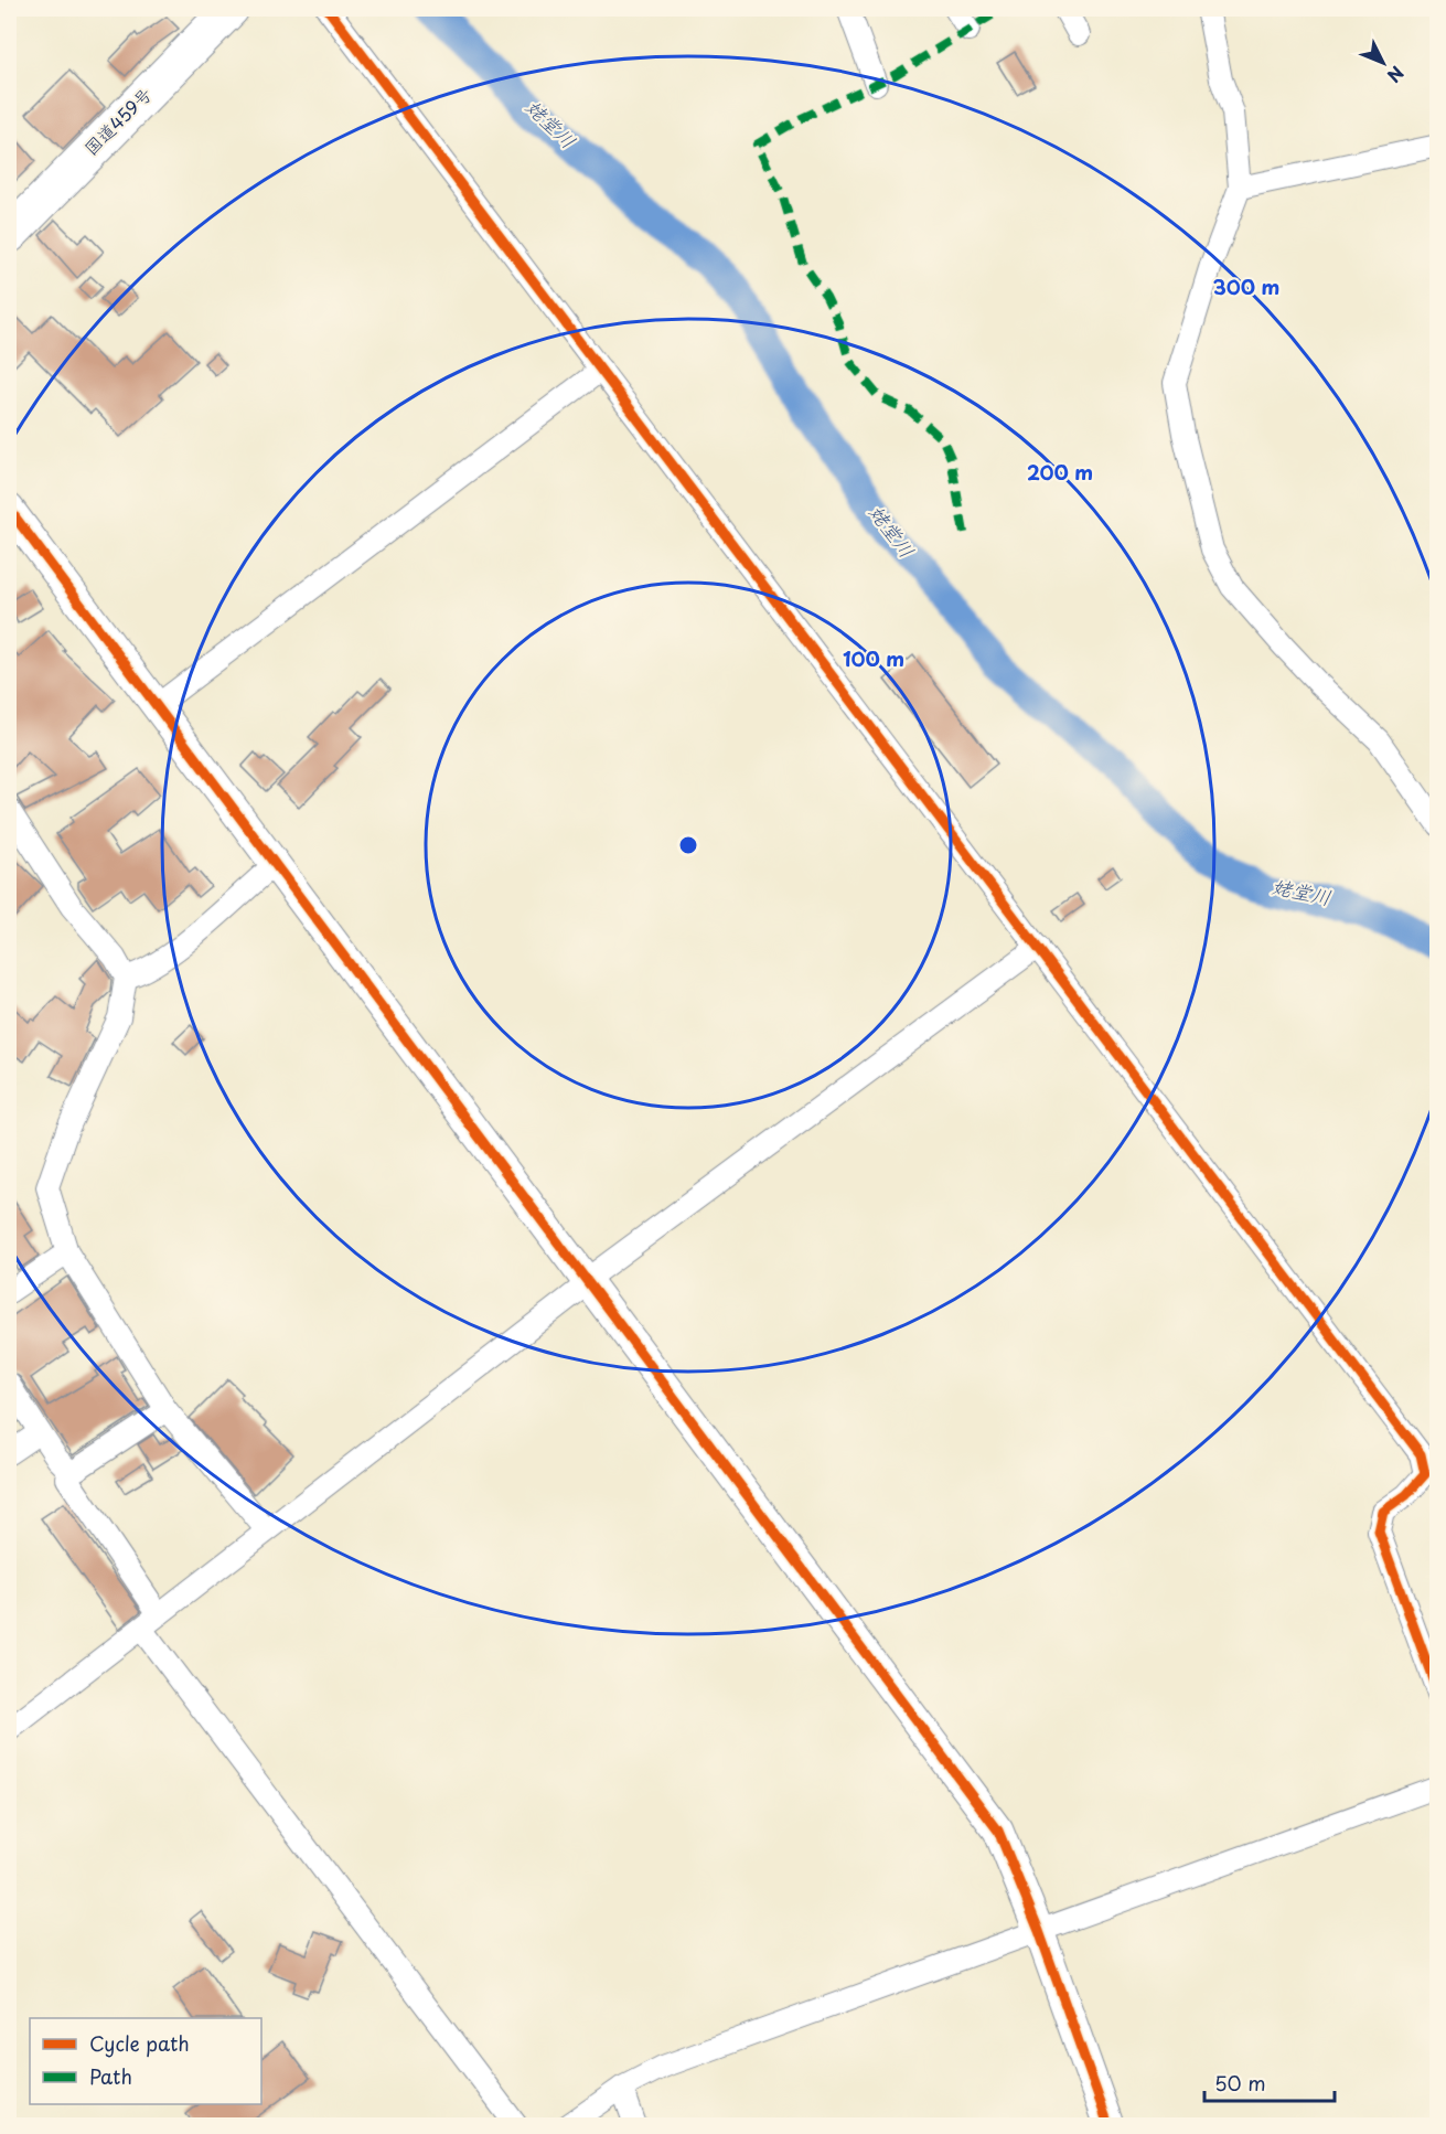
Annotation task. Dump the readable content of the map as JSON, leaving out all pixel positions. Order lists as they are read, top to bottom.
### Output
{
  "streets": {
    "highway": ["国道459号"]
  },
  "water": ["姥堂川"],
  "legend": ["Cycle path", "Path"],
  "scale_bar": "50 m",
  "north": "bottom right",
  "rings": ["300 m", "200 m", "100 m"]
}
